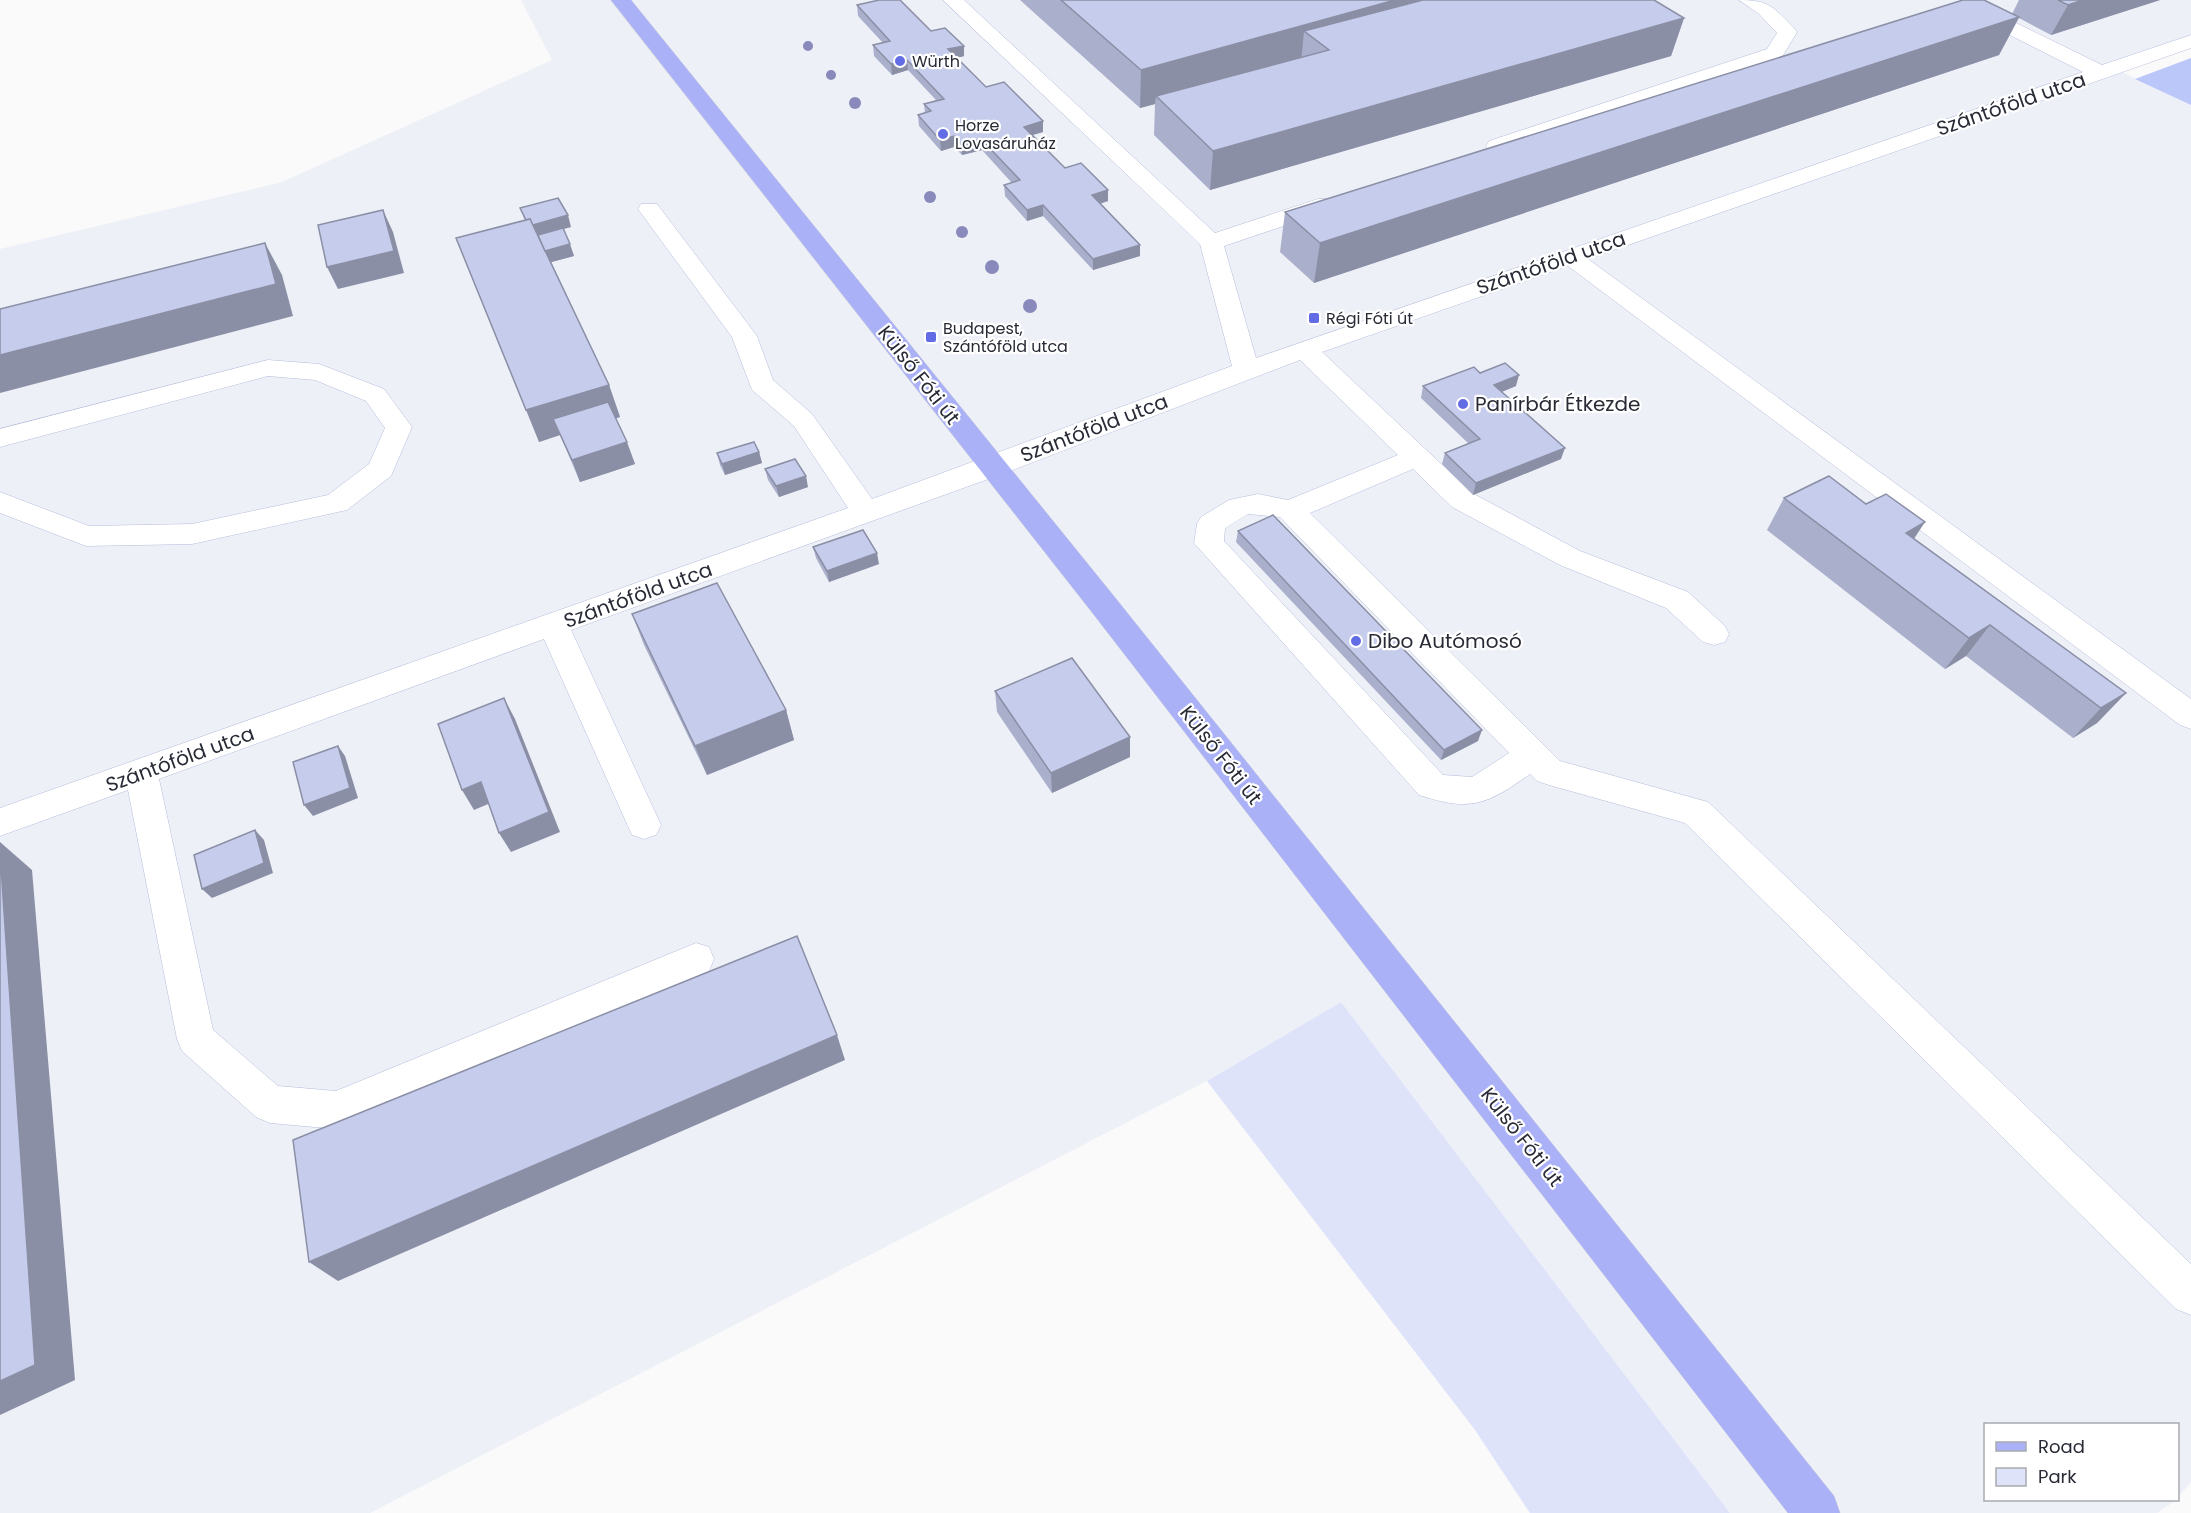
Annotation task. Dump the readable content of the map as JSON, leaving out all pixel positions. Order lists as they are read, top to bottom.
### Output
{
  "streets": {
    "main road": ["Külső Fóti út"],
    "street": ["Szántóföld utca"]
  },
  "crossings": [
    ["Szántóföld utca", "Külső Fóti út"]
  ],
  "places": {
    "other": [
      "Würth",
      "Horze Lovasáruház",
      "Panírbár Étkezde",
      "Dibo Autómosó"
    ],
    "transit": ["Régi Fóti út", "Budapest, Szántóföld utca"]
  },
  "legend": ["Road", "Park"]
}
